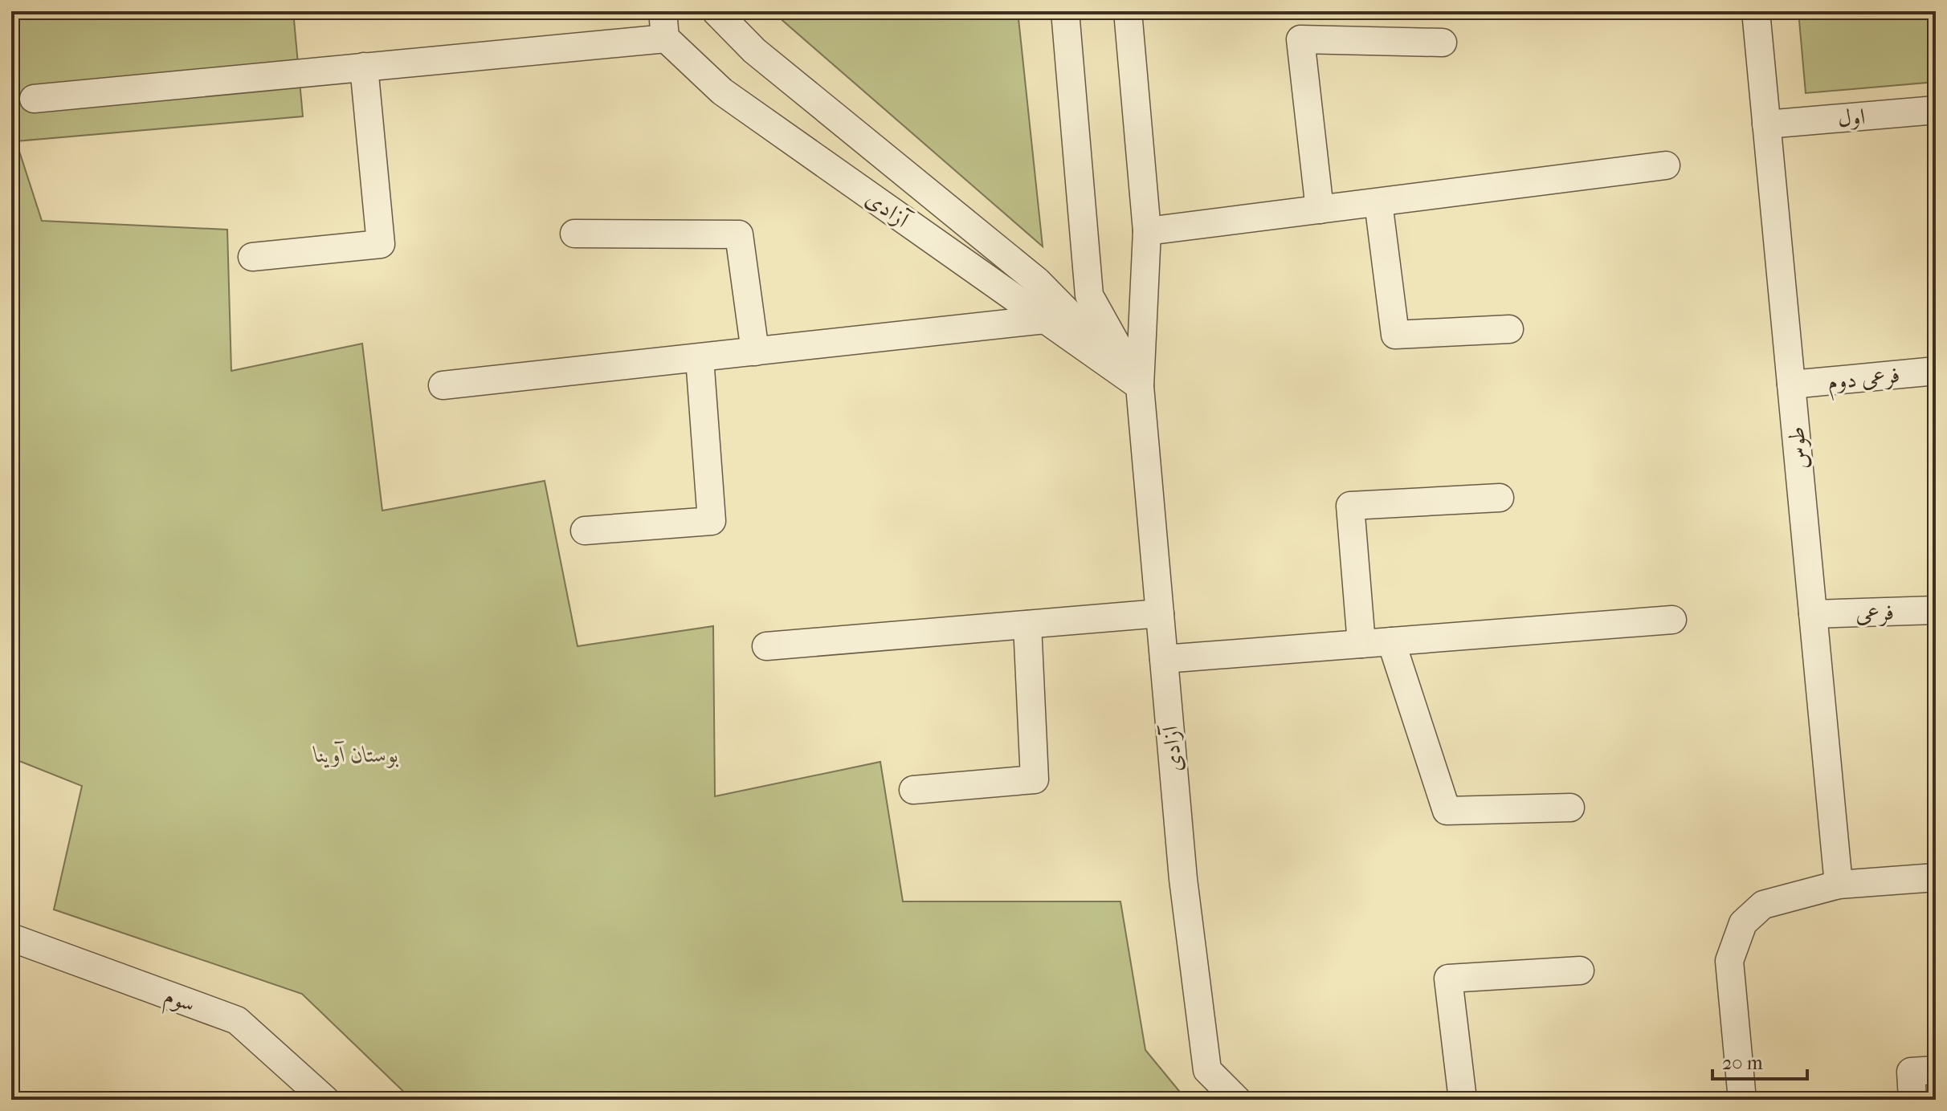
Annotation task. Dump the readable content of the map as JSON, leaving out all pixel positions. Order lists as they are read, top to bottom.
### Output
{
  "streets": {
    "street": [
      "اول",
      "آزادی",
      "فرعی دوم",
      "طوس",
      "فرعی",
      "سوم"
    ]
  },
  "crossings": [
    ["اول", "طوس"],
    ["فرعی دوم", "طوس"],
    ["طوس", "فرعی"]
  ],
  "parks": ["بوستان آوینا"],
  "scale_bar": "20 m"
}
